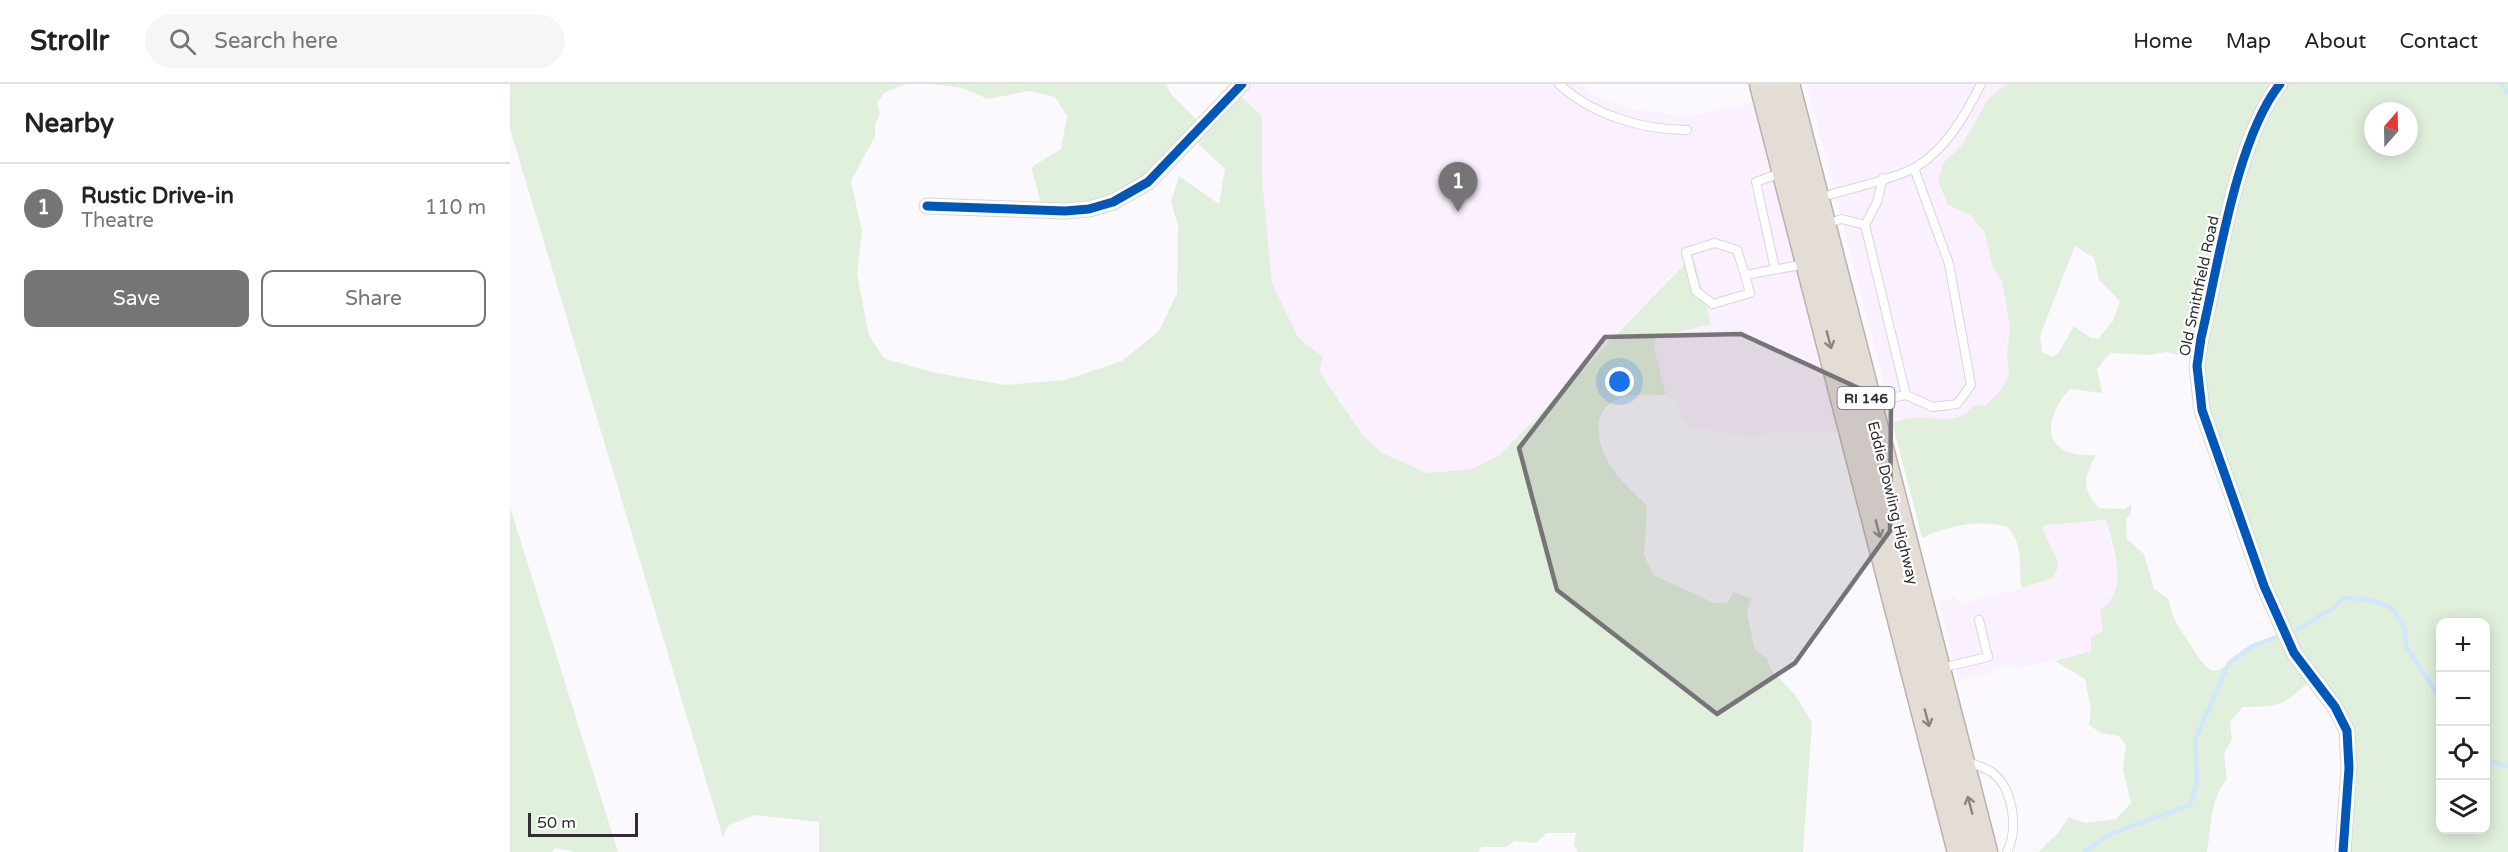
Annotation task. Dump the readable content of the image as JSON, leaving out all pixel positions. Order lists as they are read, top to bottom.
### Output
{
  "streets": {
    "highway": ["RI 146", "Eddie Dowling Highway"],
    "street": ["Old Smithfield Road"]
  },
  "scale_bar": "50 m",
  "north": "top",
  "page": {
    "header": "Strollr",
    "search": "Search here",
    "nav": [
      "Home",
      "Map",
      "About",
      "Contact"
    ],
    "heading": "Nearby",
    "list": [
      {
        "mark": "1",
        "name": "Rustic Drive-in",
        "note": "Theatre",
        "value": "110 m"
      }
    ],
    "pins": "1",
    "buttons": ["Save", "Share"],
    "map_buttons": ["+", "−"],
    "scale": "50 m"
  }
}
